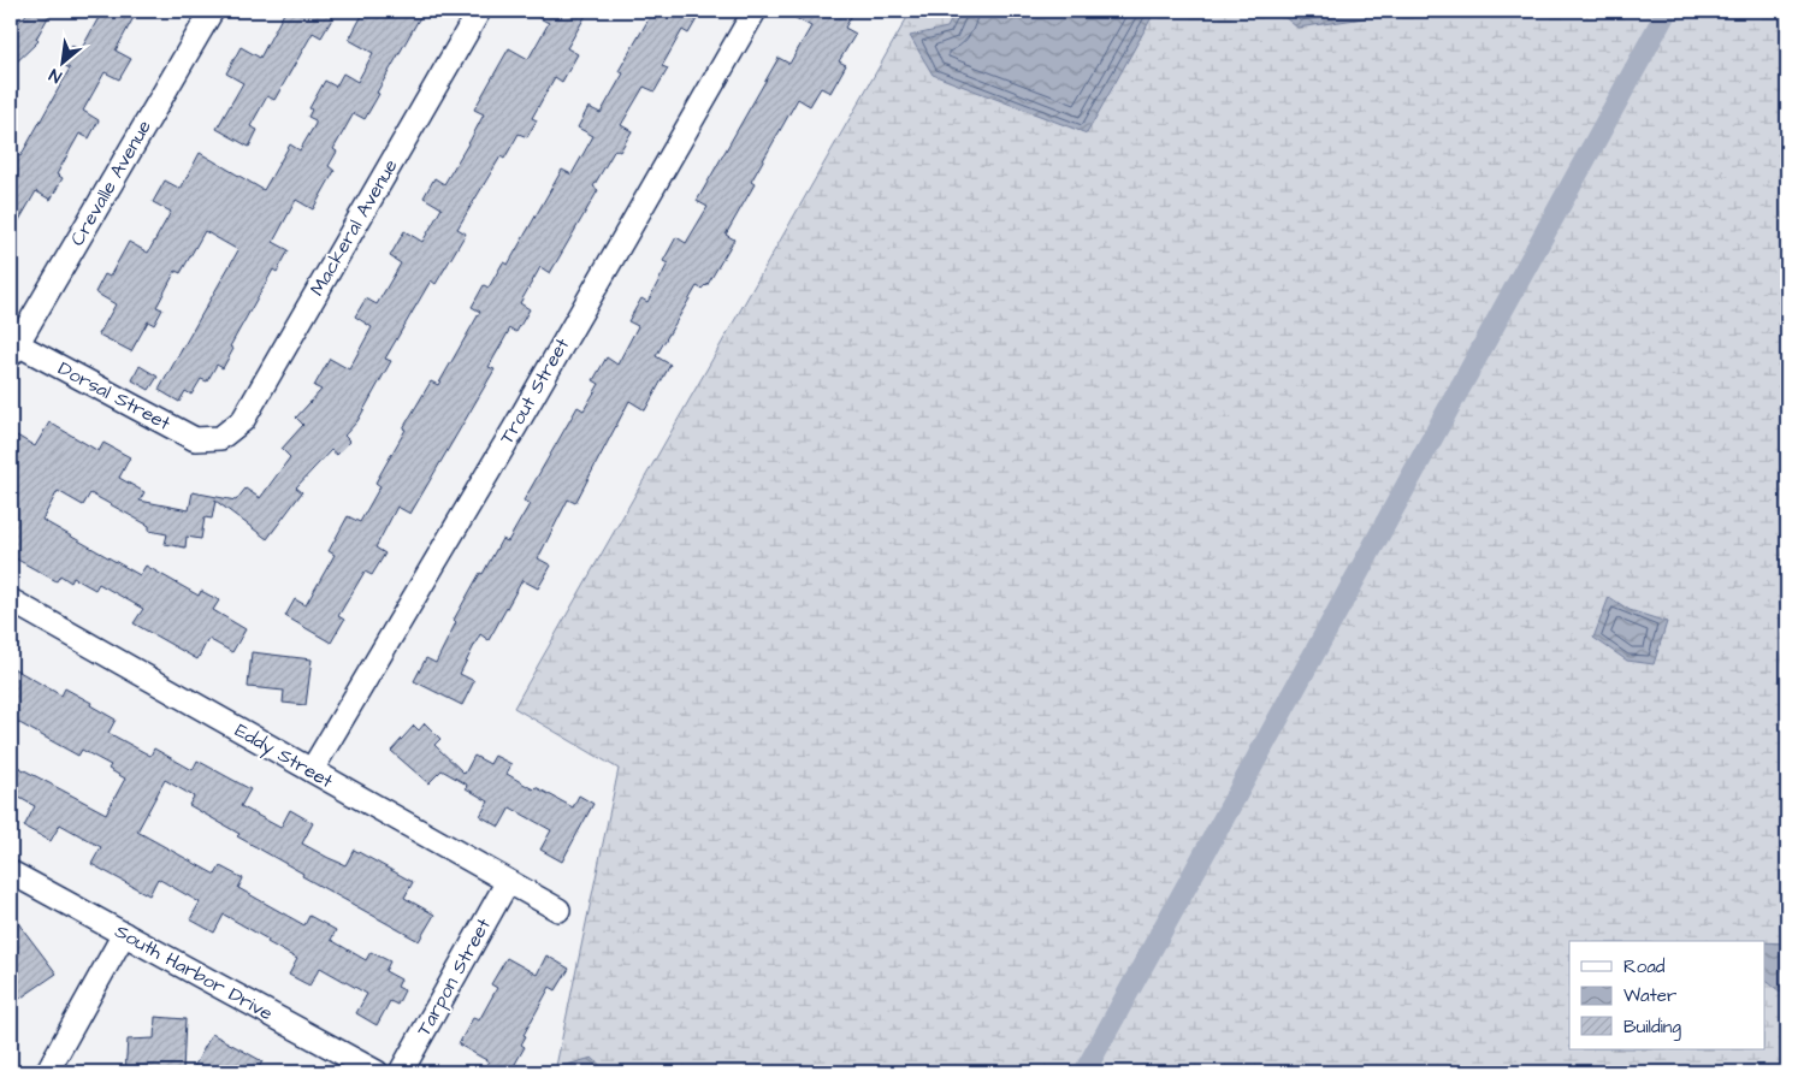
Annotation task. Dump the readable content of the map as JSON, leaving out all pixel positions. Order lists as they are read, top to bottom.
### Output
{
  "streets": {
    "street": [
      "Crevalle Avenue",
      "Mackeral Avenue",
      "Trout Street",
      "Dorsal Street",
      "Eddy Street",
      "South Harbor Drive",
      "Tarpon Street"
    ]
  },
  "crossings": [
    ["Crevalle Avenue", "Dorsal Street"],
    ["Mackeral Avenue", "Dorsal Street"],
    ["Trout Street", "Eddy Street"],
    ["Eddy Street", "Tarpon Street"]
  ],
  "legend": ["Road", "Water", "Building"],
  "north": "bottom left"
}
